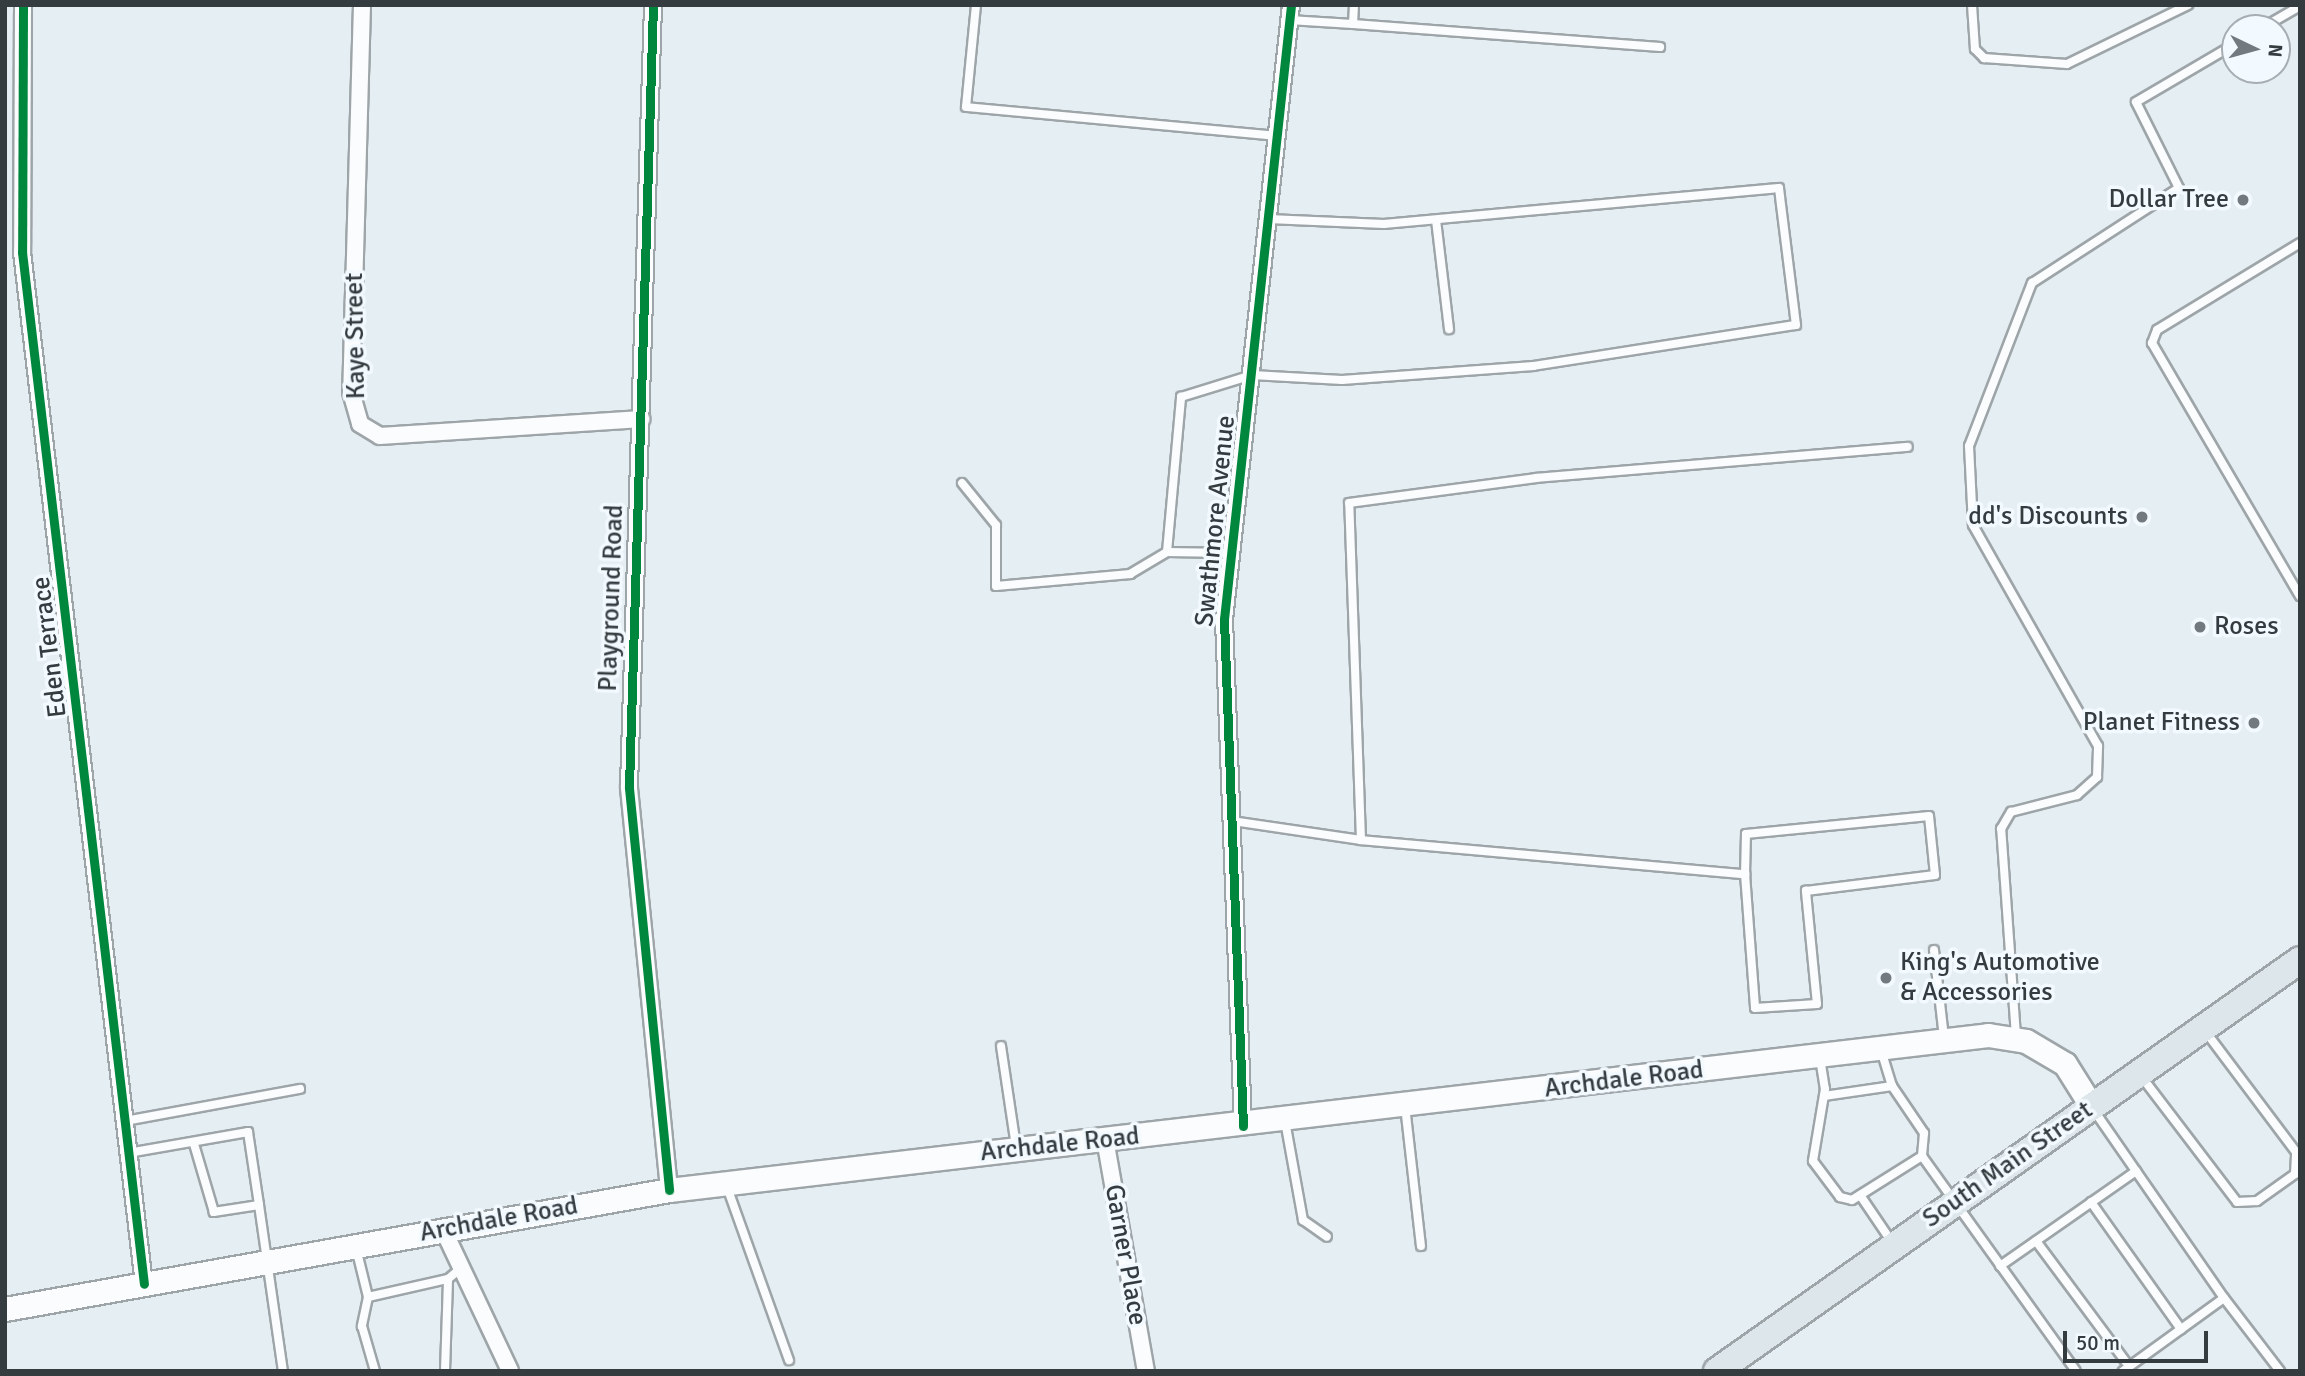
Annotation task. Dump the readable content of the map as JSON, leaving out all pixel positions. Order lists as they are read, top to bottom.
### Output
{
  "streets": {
    "main road": ["Archdale Road", "South Main Street"],
    "street": [
      "Kaye Street",
      "Swathmore Avenue",
      "Playground Road",
      "Eden Terrace",
      "Garner Place"
    ]
  },
  "crossings": [
    ["Kaye Street", "Playground Road"],
    ["Swathmore Avenue", "Archdale Road"],
    ["Playground Road", "Archdale Road"],
    ["Eden Terrace", "Archdale Road"],
    ["Archdale Road", "South Main Street"],
    ["Archdale Road", "Garner Place"]
  ],
  "places": [
    "Dollar Tree",
    "dd's Discounts",
    "Roses",
    "Planet Fitness",
    "King's Automotive & Accessories"
  ],
  "scale_bar": "50 m",
  "north": "right"
}
